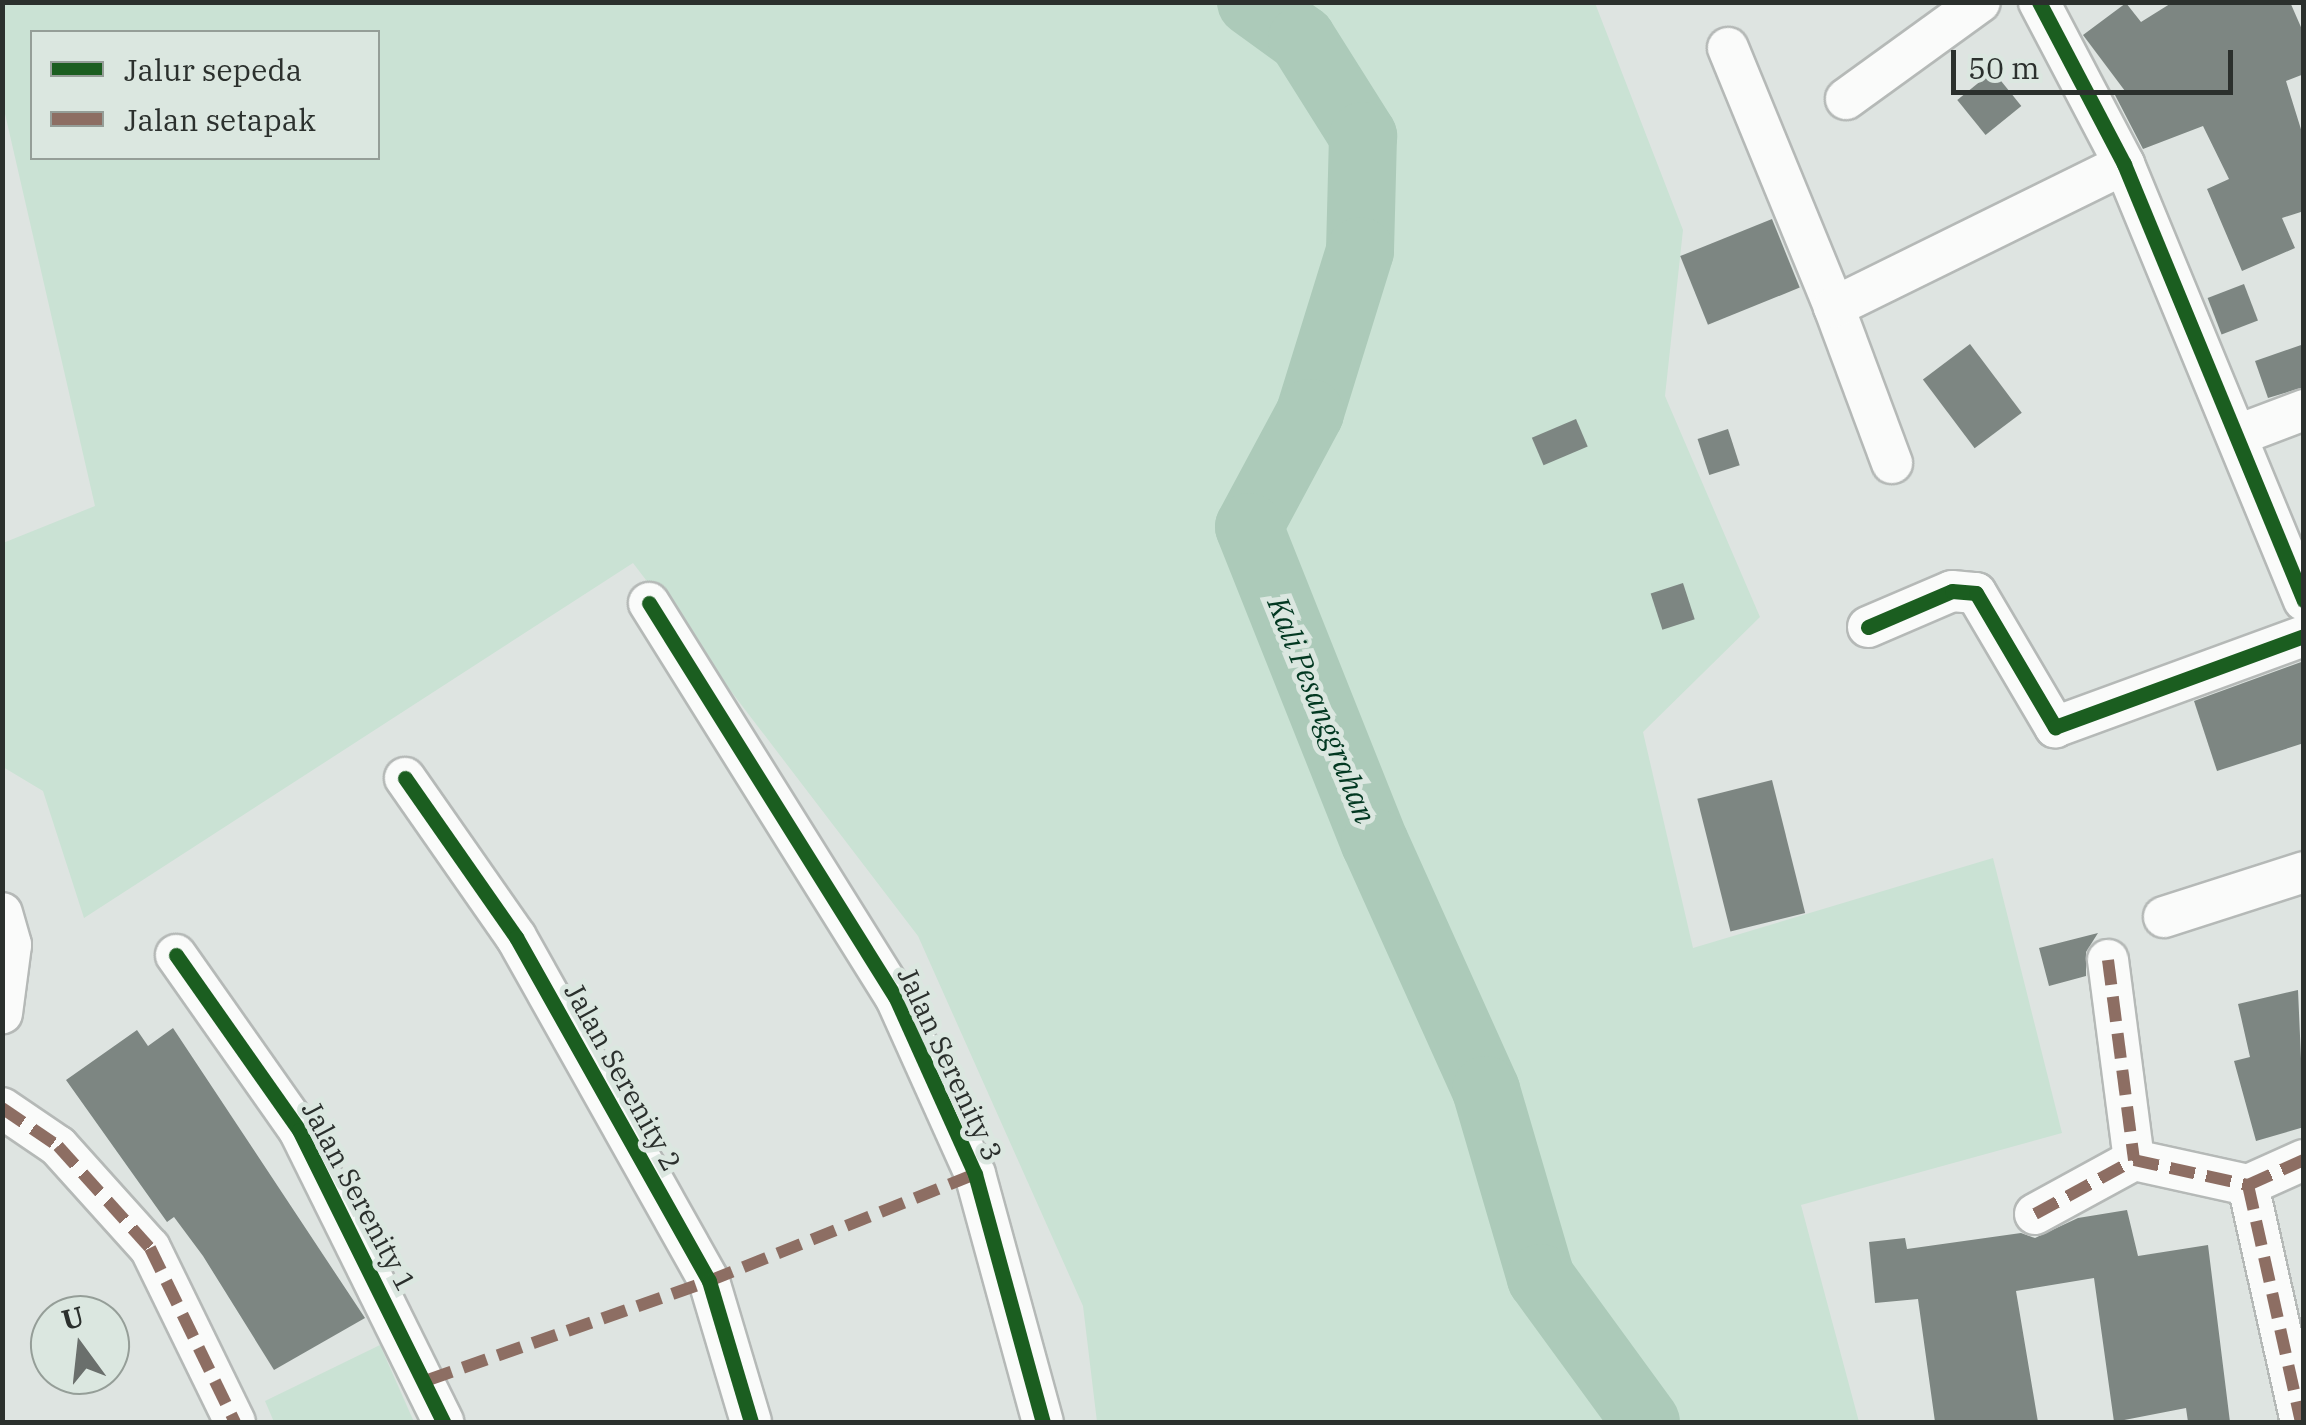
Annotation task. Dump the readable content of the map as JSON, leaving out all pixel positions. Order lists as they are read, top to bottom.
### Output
{
  "streets": {
    "street": ["Jalan Serenity 3", "Jalan Serenity 2", "Jalan Serenity 1"]
  },
  "water": ["Kali Pesanggrahan"],
  "legend": ["Jalur sepeda", "Jalan setapak"],
  "scale_bar": "50 m",
  "north": "top"
}
